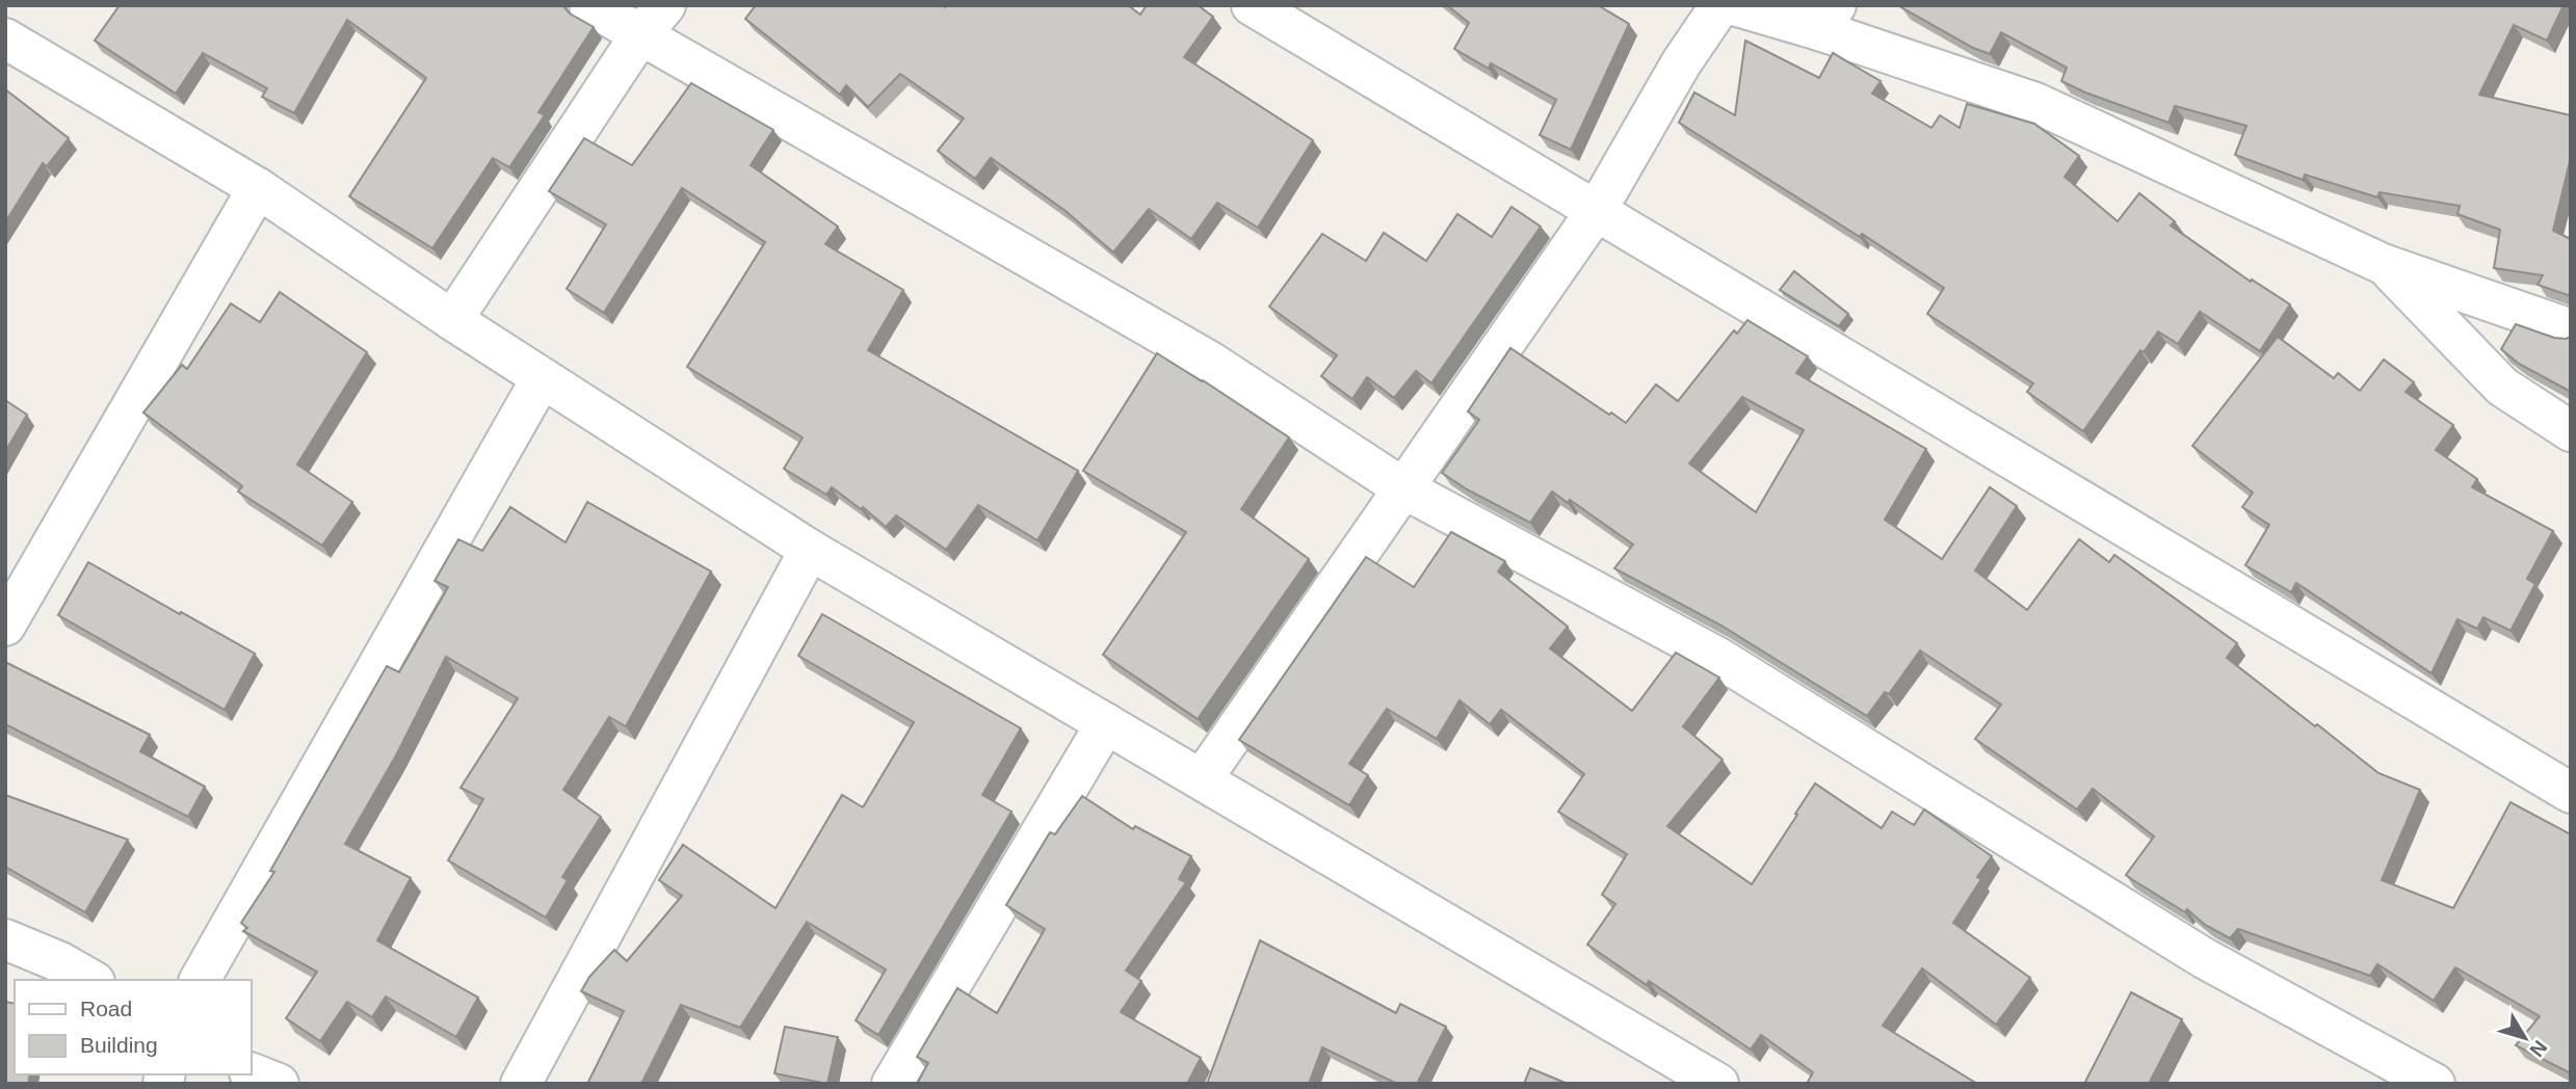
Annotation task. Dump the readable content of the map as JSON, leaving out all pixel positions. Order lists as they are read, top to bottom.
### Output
{
  "legend": ["Road", "Building"],
  "north": "bottom right"
}
